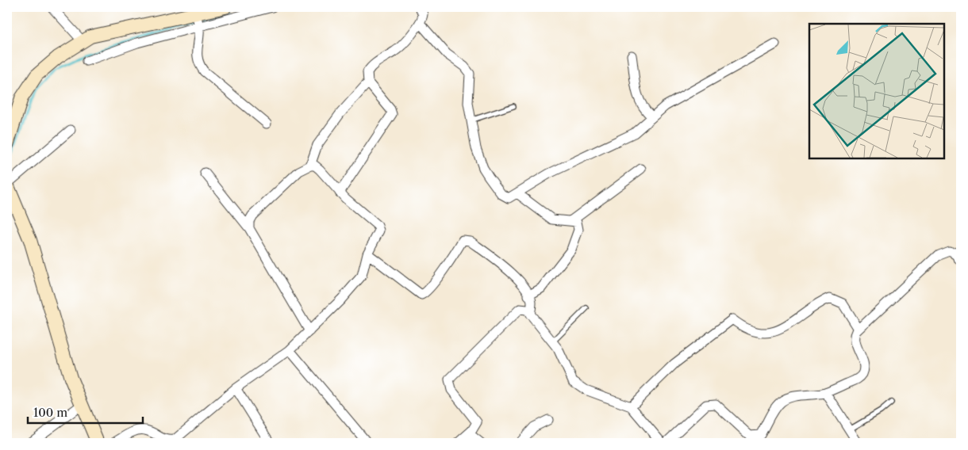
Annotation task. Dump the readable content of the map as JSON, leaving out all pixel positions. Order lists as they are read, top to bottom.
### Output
{
  "scale_bar": "100 m"
}
